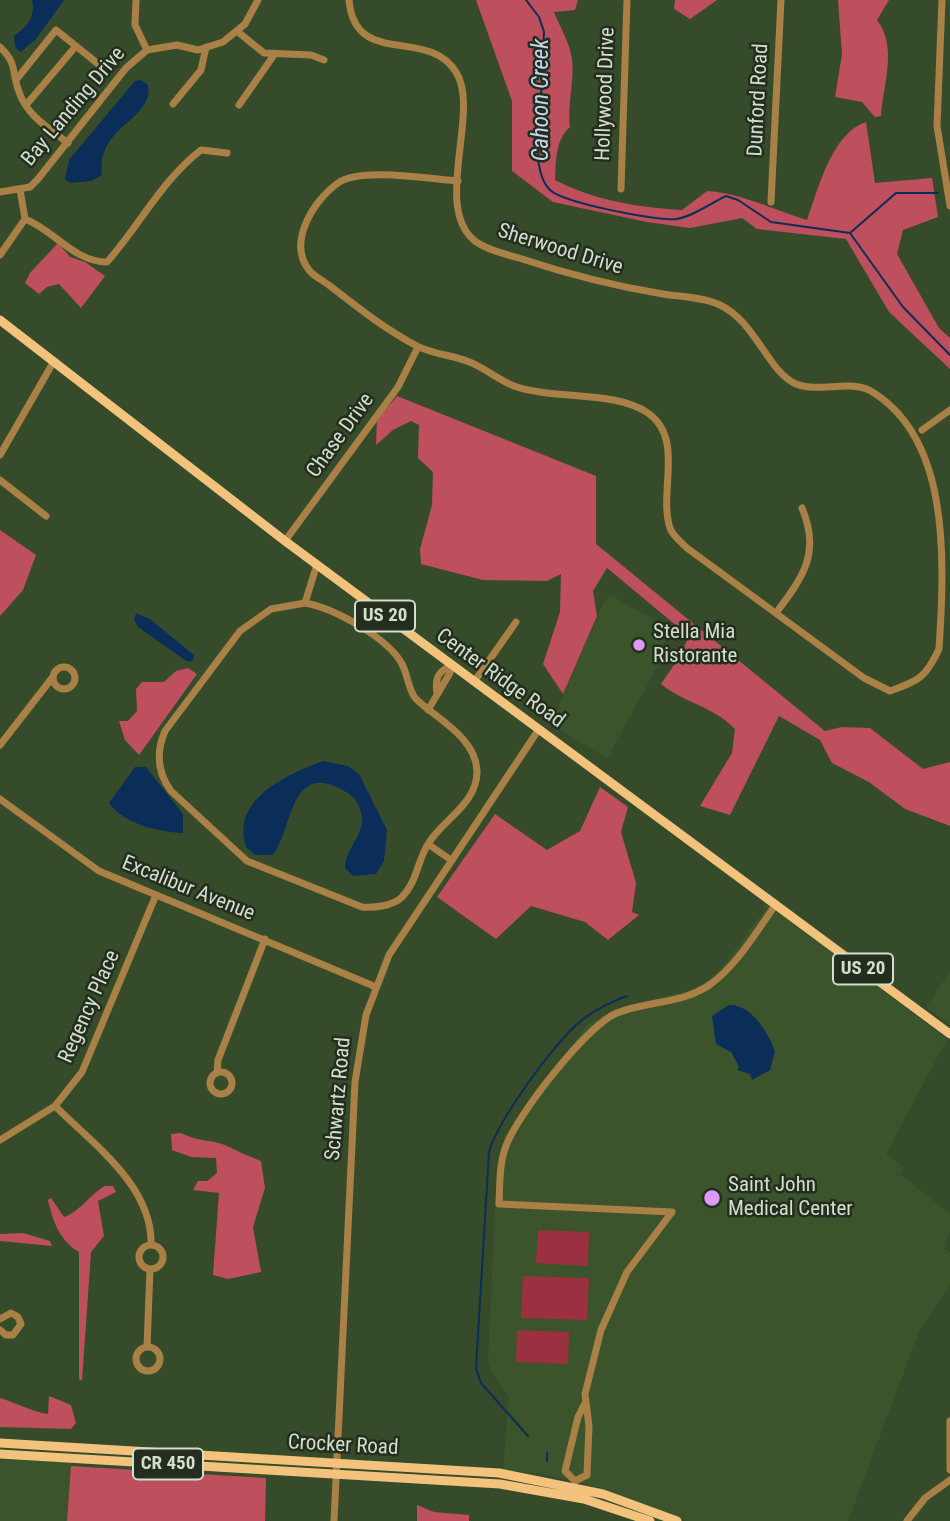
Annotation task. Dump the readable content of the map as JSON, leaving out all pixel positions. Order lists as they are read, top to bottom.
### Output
{
  "streets": {
    "main road": [
      "US 20",
      "Center Ridge Road",
      "Crocker Road",
      "CR 450"
    ],
    "street": [
      "Hollywood Drive",
      "Dunford Road",
      "Bay Landing Drive",
      "Sherwood Drive",
      "Chase Drive",
      "Excalibur Avenue",
      "Regency Place",
      "Schwartz Road"
    ]
  },
  "crossings": [
    ["Chase Drive", "Center Ridge Road"],
    ["Center Ridge Road", "Schwartz Road"],
    ["Excalibur Avenue", "Regency Place"],
    ["Excalibur Avenue", "Schwartz Road"],
    ["Schwartz Road", "Crocker Road"]
  ],
  "water": ["Cahoon Creek"],
  "places": ["Stella Mia Ristorante", "Saint John Medical Center"]
}
